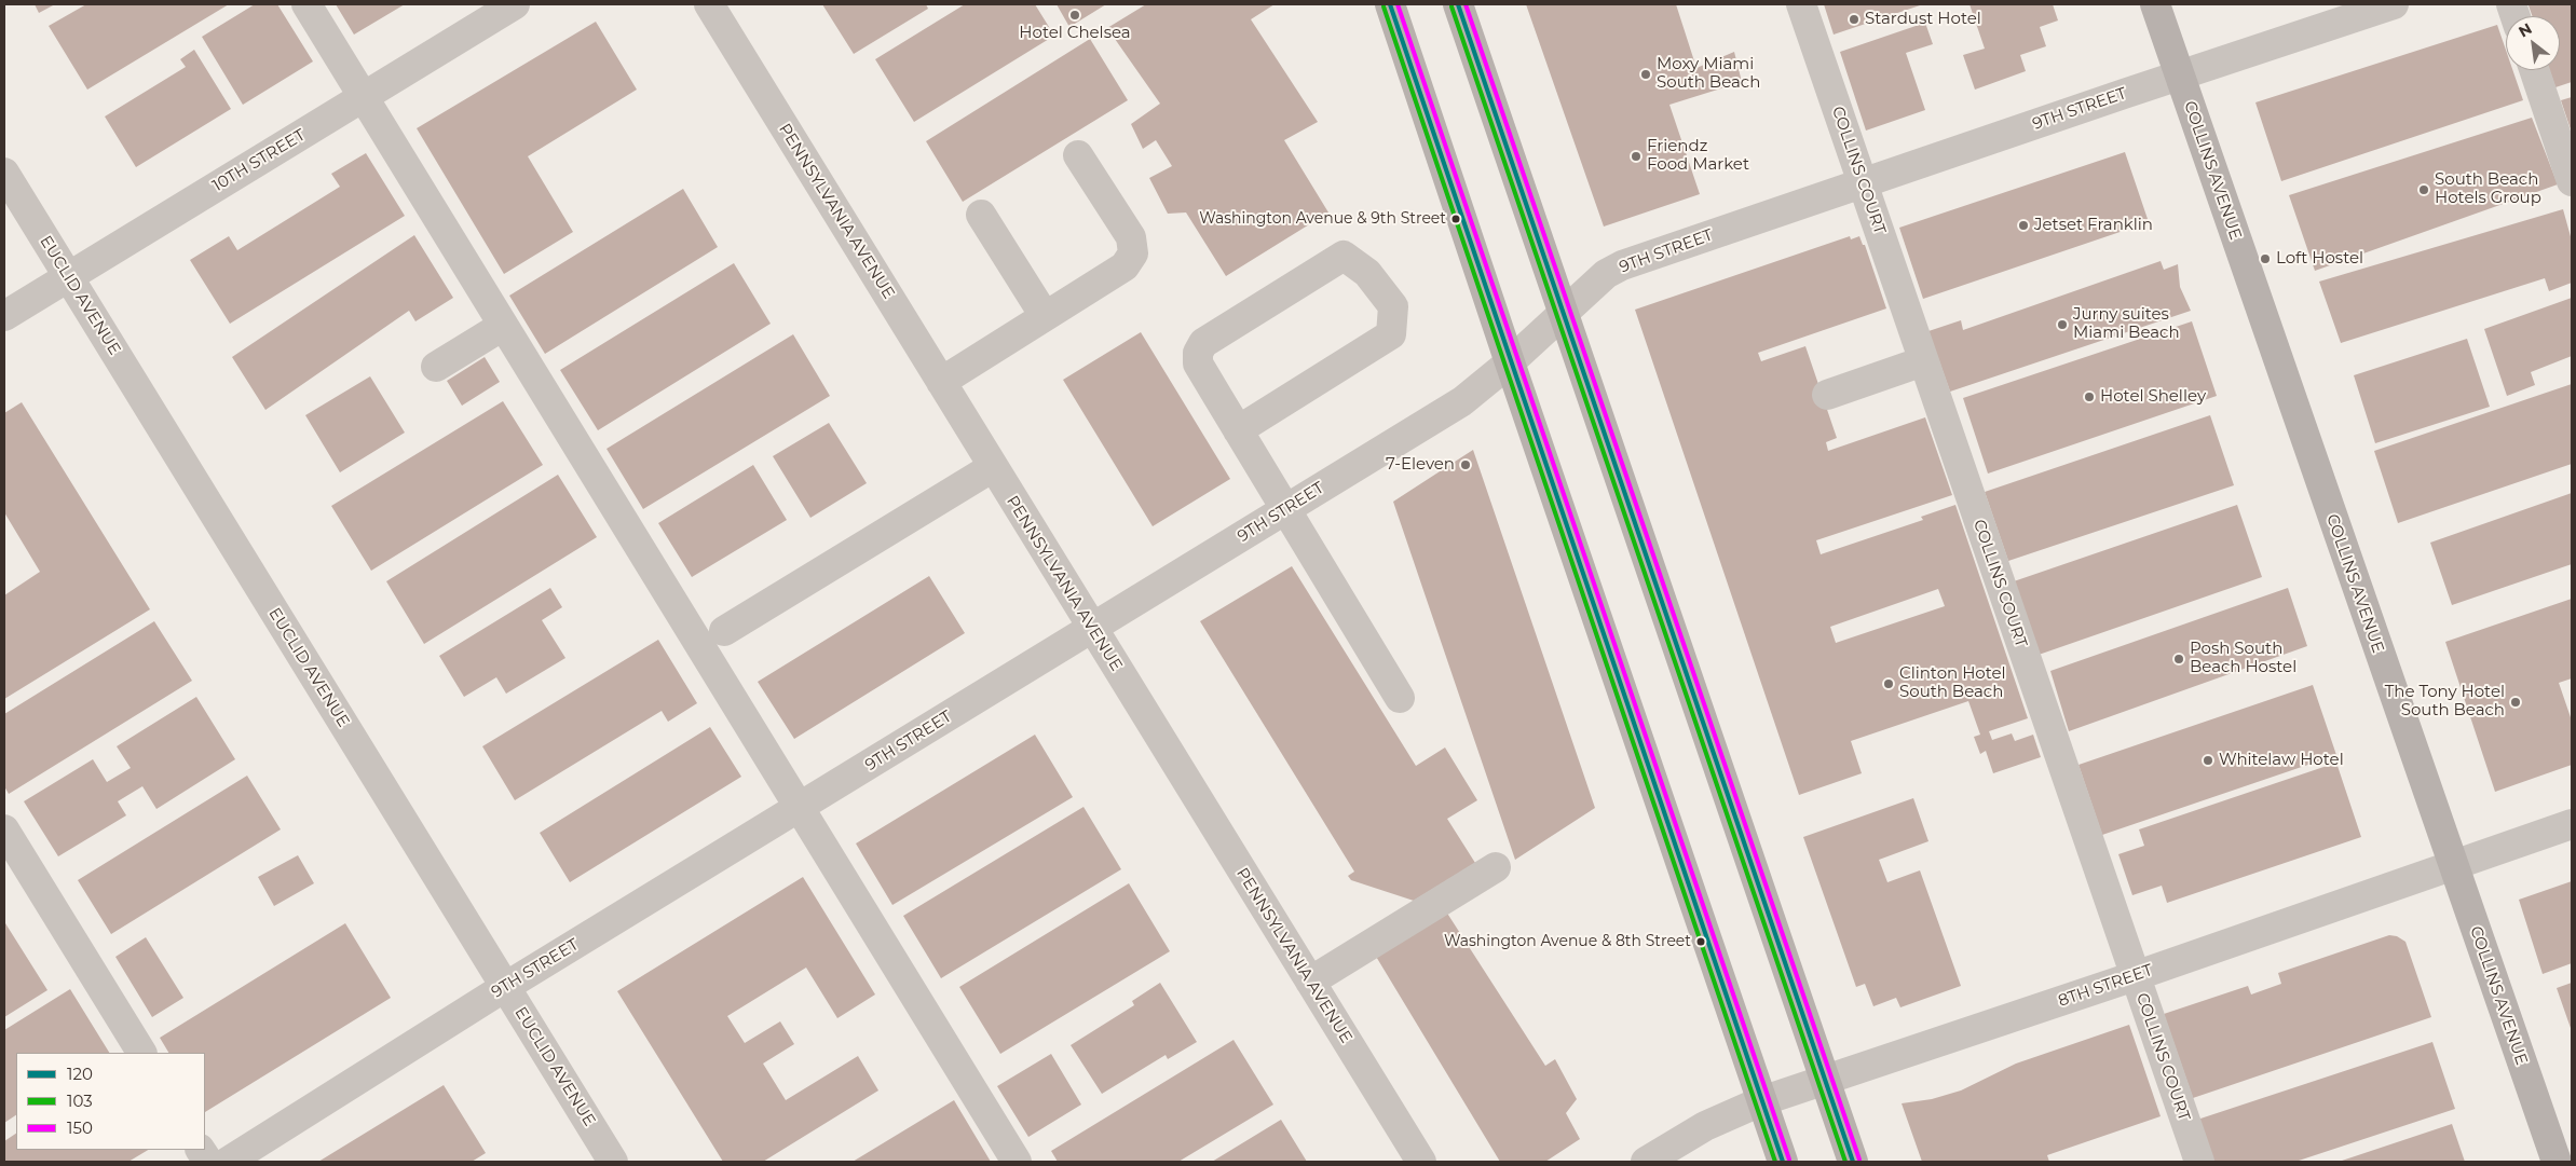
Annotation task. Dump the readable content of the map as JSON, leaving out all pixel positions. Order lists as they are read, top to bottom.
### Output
{
  "streets": {
    "main road": ["COLLINS AVENUE"],
    "street": [
      "9TH STREET",
      "10TH STREET",
      "COLLINS COURT",
      "PENNSYLVANIA AVENUE",
      "EUCLID AVENUE",
      "8TH STREET"
    ]
  },
  "crossings": [
    ["9TH STREET", "COLLINS COURT"],
    ["9TH STREET", "COLLINS AVENUE"],
    ["9TH STREET", "PENNSYLVANIA AVENUE"],
    ["9TH STREET", "EUCLID AVENUE"],
    ["10TH STREET", "EUCLID AVENUE"],
    ["COLLINS COURT", "8TH STREET"],
    ["COLLINS AVENUE", "8TH STREET"]
  ],
  "places": [
    "Hotel Chelsea",
    "Stardust Hotel",
    "Moxy Miami South Beach",
    "Friendz Food Market",
    "South Beach Hotels Group",
    "Washington Avenue & 9th Street",
    "Jetset Franklin",
    "Loft Hostel",
    "Jurny suites Miami Beach",
    "Hotel Shelley",
    "7-Eleven",
    "Posh South Beach Hostel",
    "Clinton Hotel South Beach",
    "The Tony Hotel South Beach",
    "Whitelaw Hotel",
    "Washington Avenue & 8th Street"
  ],
  "lines": ["transit line 120", "transit line 150", "transit line 103"],
  "legend": ["120", "103", "150"],
  "north": "top left"
}
